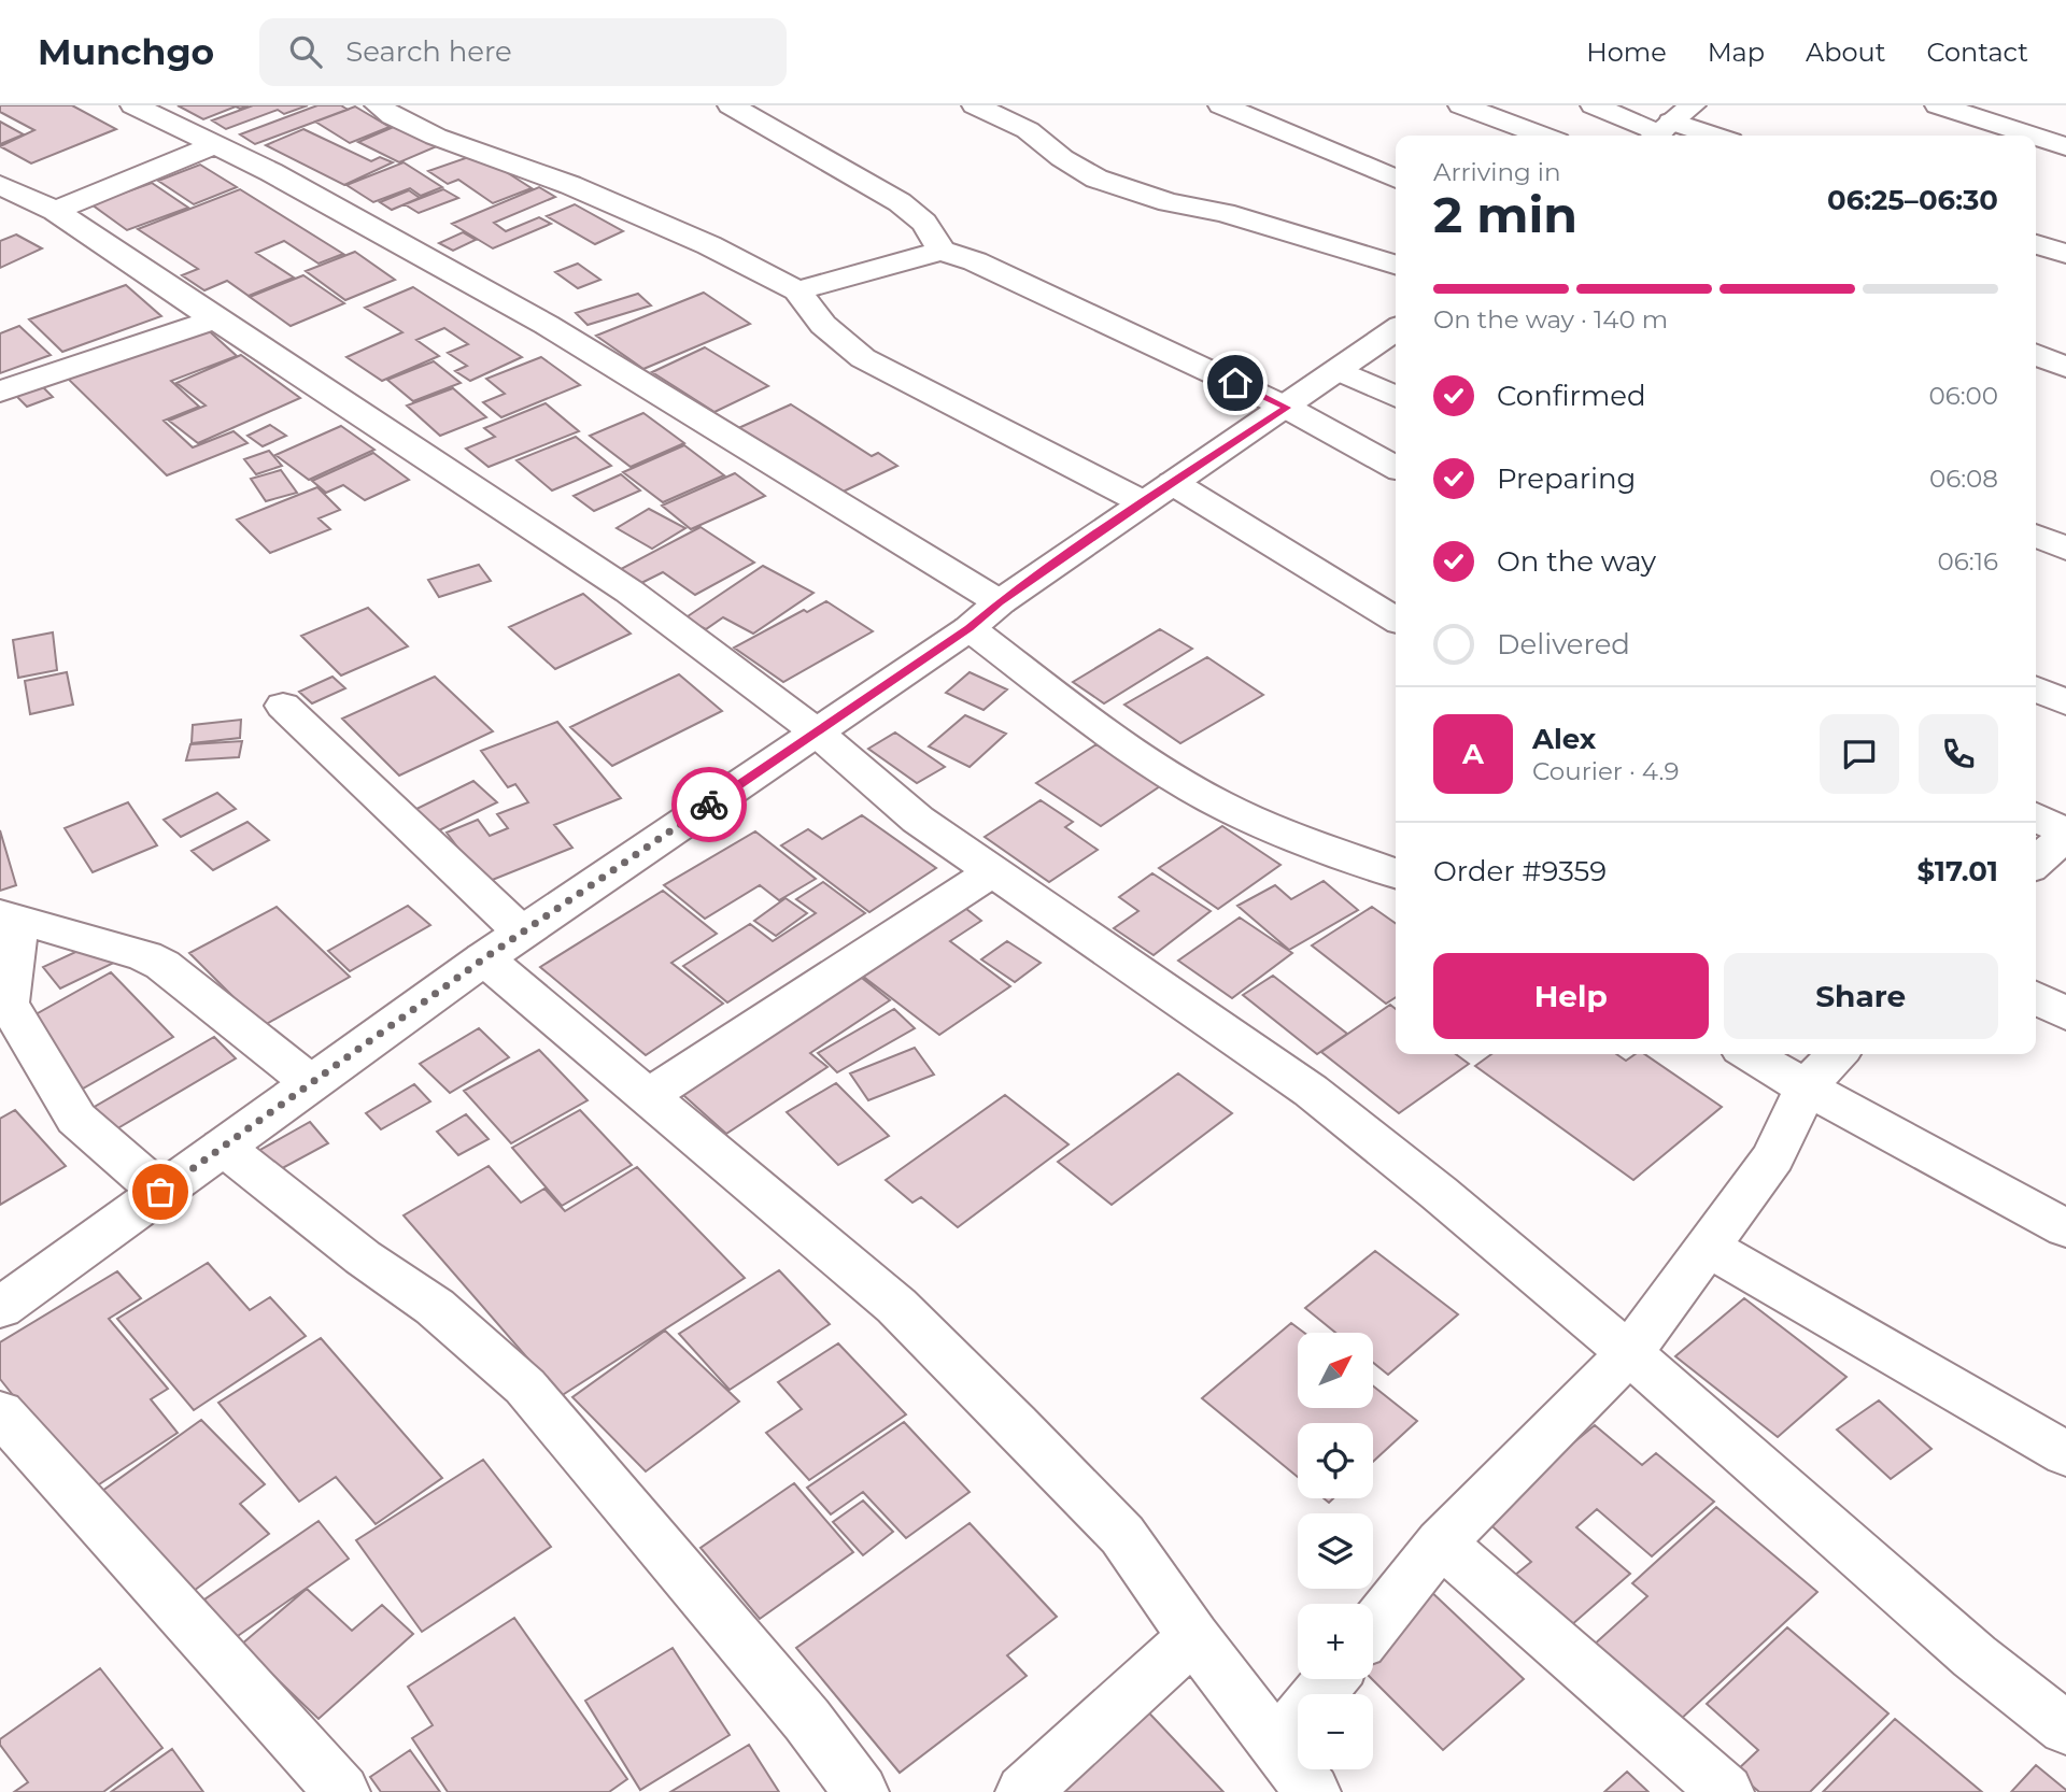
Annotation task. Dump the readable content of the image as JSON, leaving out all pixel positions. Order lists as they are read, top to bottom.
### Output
{
  "north": "top right",
  "page": {
    "header": "Munchgo",
    "search": "Search here",
    "nav": [
      "Home",
      "Map",
      "About",
      "Contact"
    ],
    "heading": ["2 min", "Arriving in", "06:25–06:30"],
    "panel": [
      "Alex",
      "Courier · 4.9",
      "Order #9359",
      "$17.01"
    ],
    "bar": "On the way · 140 m",
    "list": [
      ["Confirmed", "06:00"],
      ["Preparing", "06:08"],
      ["On the way", "06:16"],
      "Delivered"
    ],
    "round": "A",
    "buttons": ["Help", "Share"],
    "map_buttons": ["+", "−"]
  }
}
